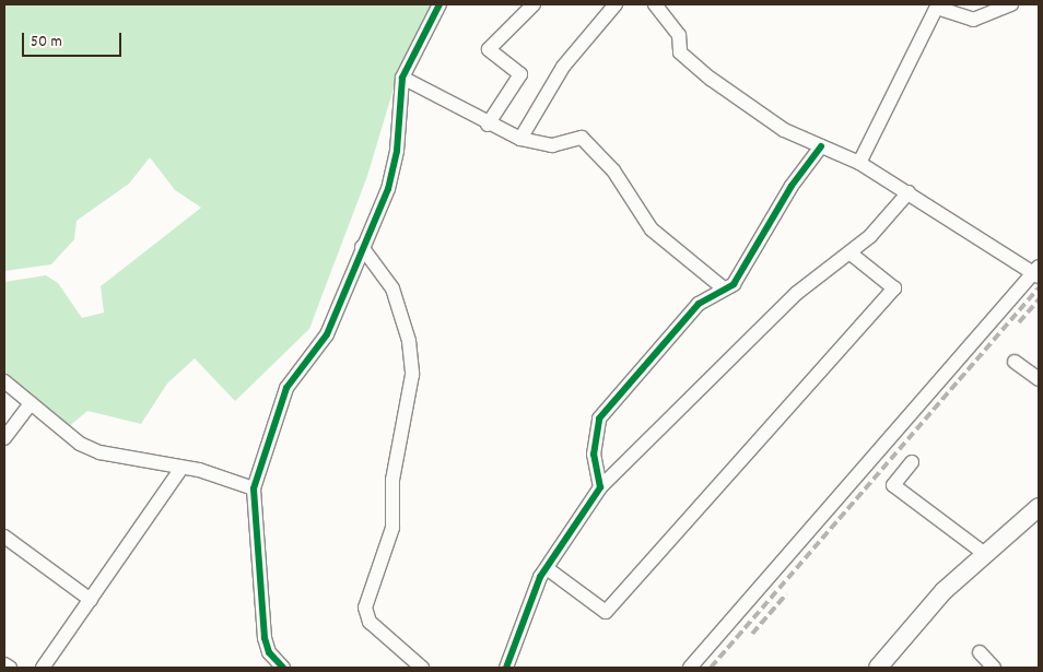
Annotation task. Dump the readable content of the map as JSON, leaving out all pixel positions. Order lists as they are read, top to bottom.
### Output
{
  "scale_bar": "50 m"
}
